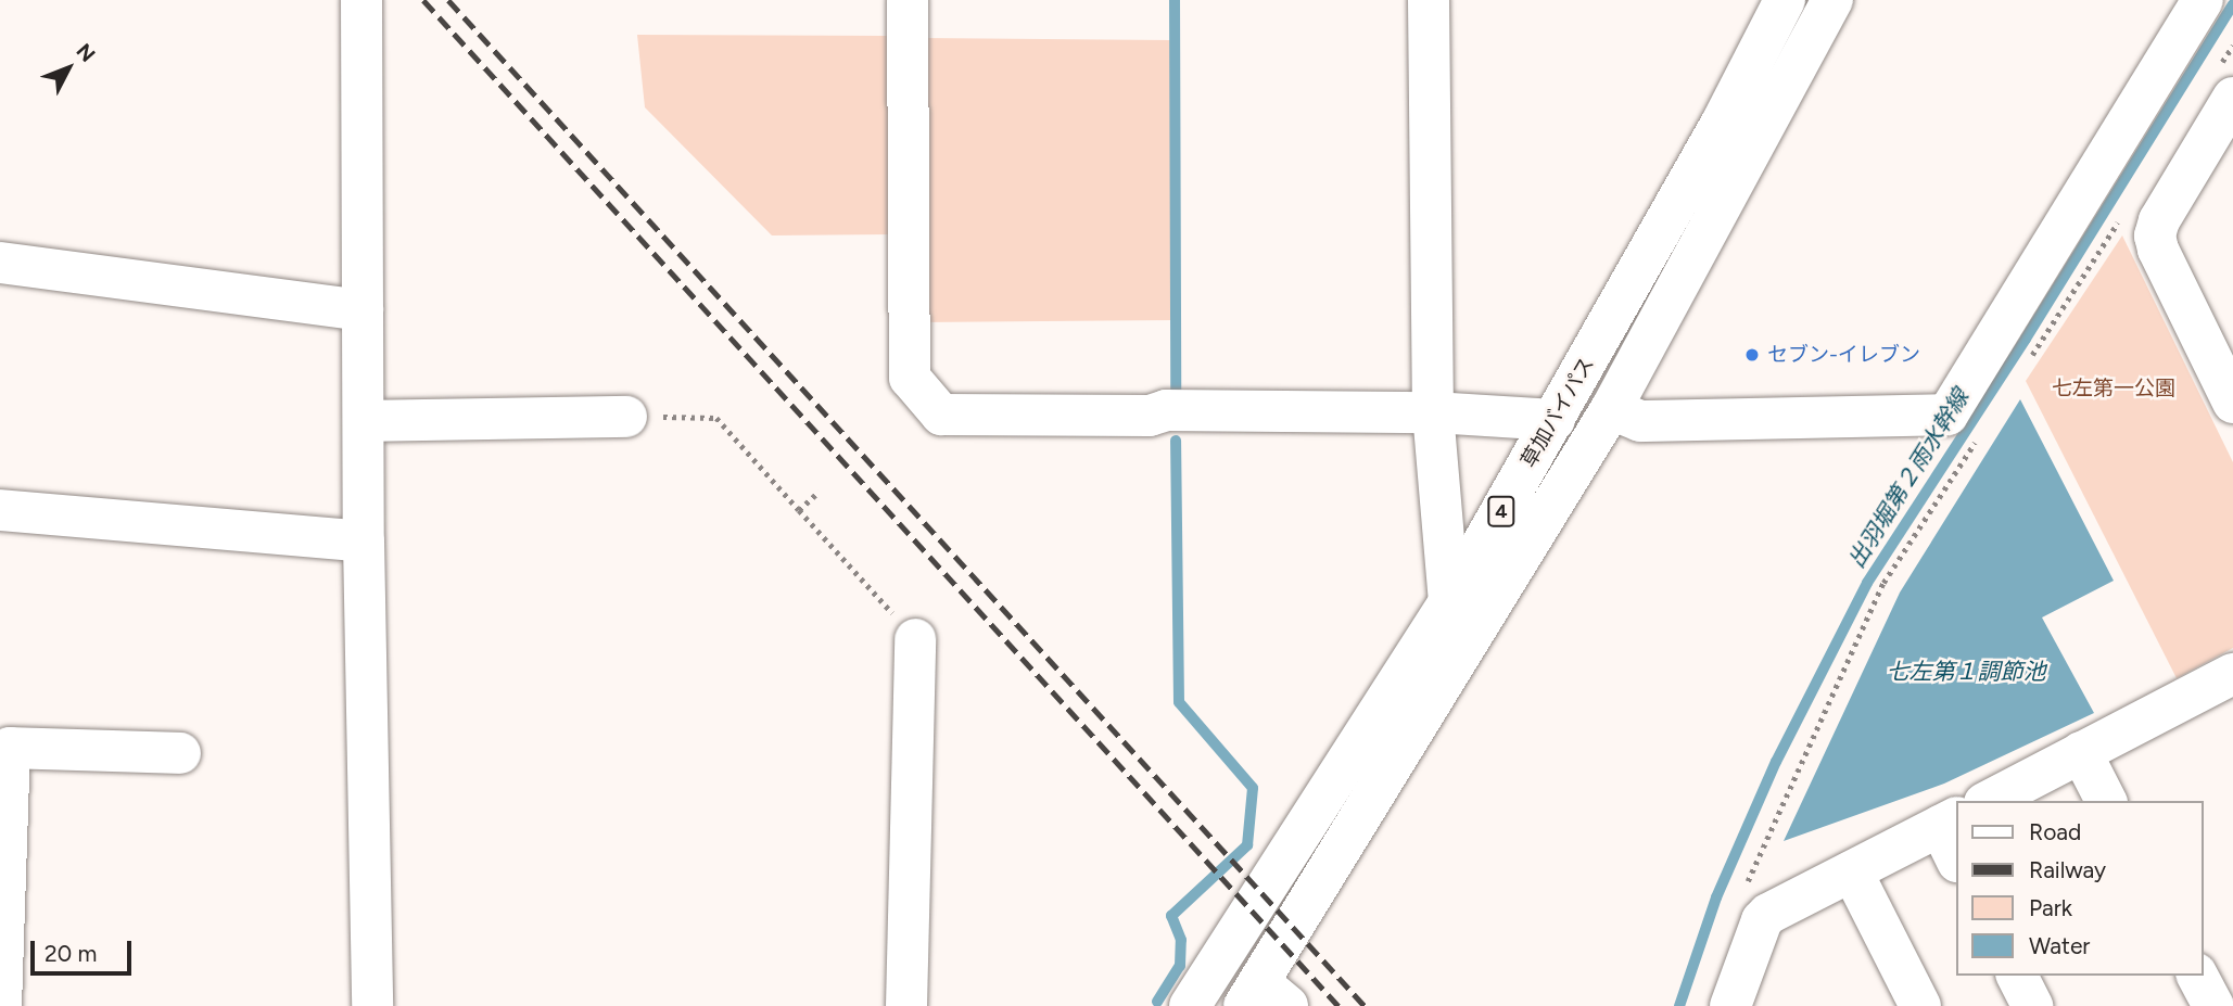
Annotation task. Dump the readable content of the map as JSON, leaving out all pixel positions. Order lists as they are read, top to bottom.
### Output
{
  "streets": {
    "main road": ["草加バイパス", "4"]
  },
  "water": ["出羽堀第２雨水幹線", "七左第１調節池"],
  "parks": ["七左第一公園"],
  "places": ["セブン-イレブン"],
  "legend": [
    "Road",
    "Railway",
    "Park",
    "Water"
  ],
  "scale_bar": "20 m",
  "north": "top right"
}
